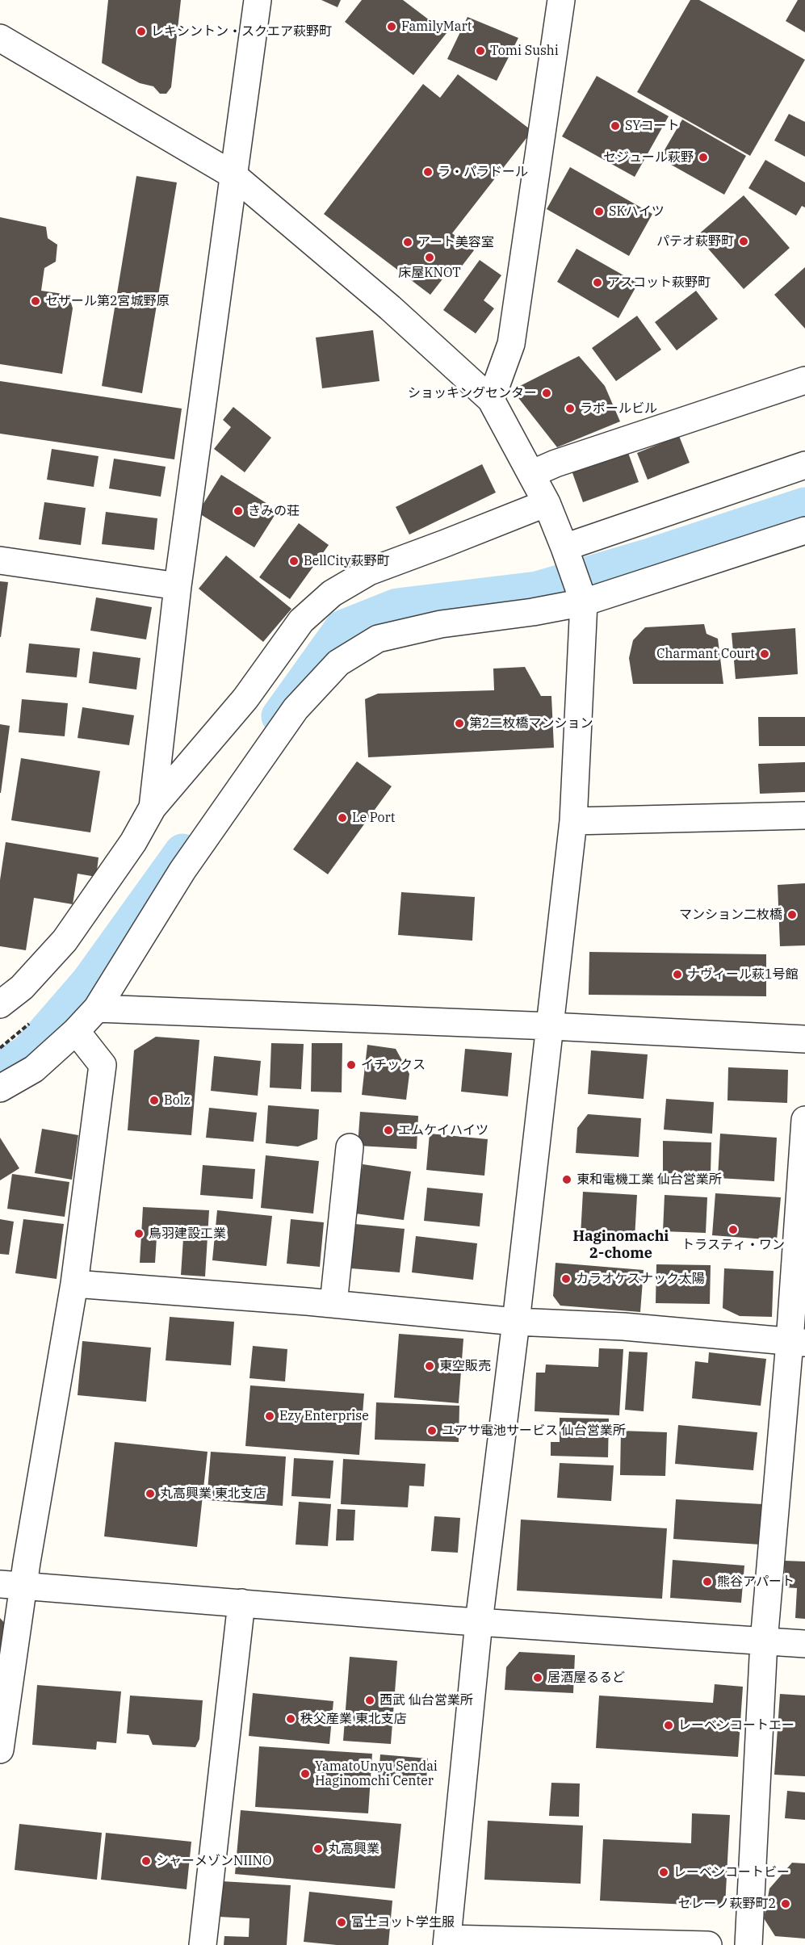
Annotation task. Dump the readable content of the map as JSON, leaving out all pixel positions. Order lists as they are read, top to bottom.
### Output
{
  "districts": ["Haginomachi 2-chome"],
  "places": [
    "FamilyMart",
    "レキシントン・スクエア萩野町",
    "Tomi Sushi",
    "SYコート",
    "セジュール萩野",
    "ラ・パラドール",
    "SKハイツ",
    "パテオ萩野町",
    "アート美容室",
    "床屋KNOT",
    "アスコット萩野町",
    "セザール第2宮城野原",
    "ショッキングセンター",
    "ラポールビル",
    "きみの荘",
    "BellCity萩野町",
    "Charmant Court",
    "第2二枚橋マンション",
    "Le Port",
    "マンション二枚橋",
    "ナヴィール萩1号館",
    "イチックス",
    "Bolz",
    "エムケイハイツ",
    "東和電機工業 仙台営業所",
    "トラスティ・ワン",
    "鳥羽建設工業",
    "カラオケスナック太陽",
    "東空販売",
    "Ezy Enterprise",
    "ユアサ電池サービス 仙台営業所",
    "丸高興業 東北支店",
    "熊谷アパート",
    "居酒屋るるど",
    "西武 仙台営業所",
    "秩父産業 東北支店",
    "レーベンコートエー",
    "YamatoUnyu Sendai Haginomchi Center",
    "丸高興業",
    "シャーメゾンNIINO",
    "レーベンコートビー",
    "セレーノ萩野町2",
    "富士ヨット学生服"
  ]
}
